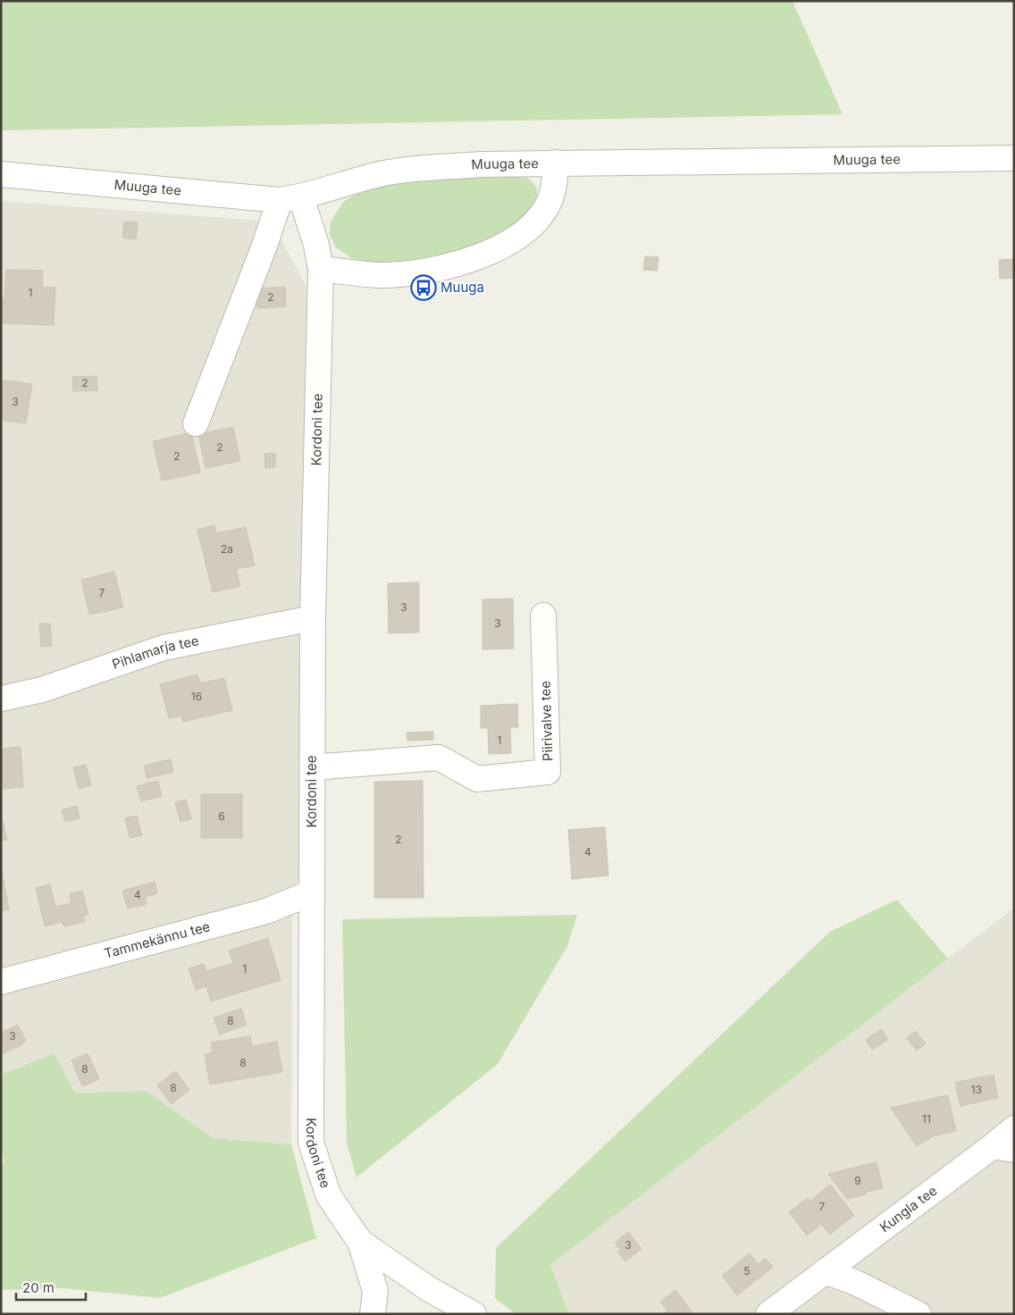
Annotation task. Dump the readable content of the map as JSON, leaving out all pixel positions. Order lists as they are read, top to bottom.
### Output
{
  "streets": {
    "street": [
      "Muuga tee",
      "Kordoni tee",
      "Pihlamarja tee",
      "Piirivalve tee",
      "Tammekännu tee",
      "Kungla tee"
    ]
  },
  "crossings": [
    ["Muuga tee", "Kordoni tee"],
    ["Kordoni tee", "Pihlamarja tee"],
    ["Kordoni tee", "Piirivalve tee"],
    ["Kordoni tee", "Tammekännu tee"]
  ],
  "places": {
    "bus stop": ["Muuga"]
  },
  "house_numbers": [
    "1",
    "2",
    "2",
    "3",
    "2",
    "2",
    "2a",
    "7",
    "3",
    "3",
    "16",
    "1",
    "6",
    "2",
    "4",
    "4",
    "1",
    "8",
    "3",
    "8",
    "8",
    "8",
    "13",
    "11",
    "9",
    "7",
    "3",
    "5"
  ],
  "scale_bar": "20 m"
}
